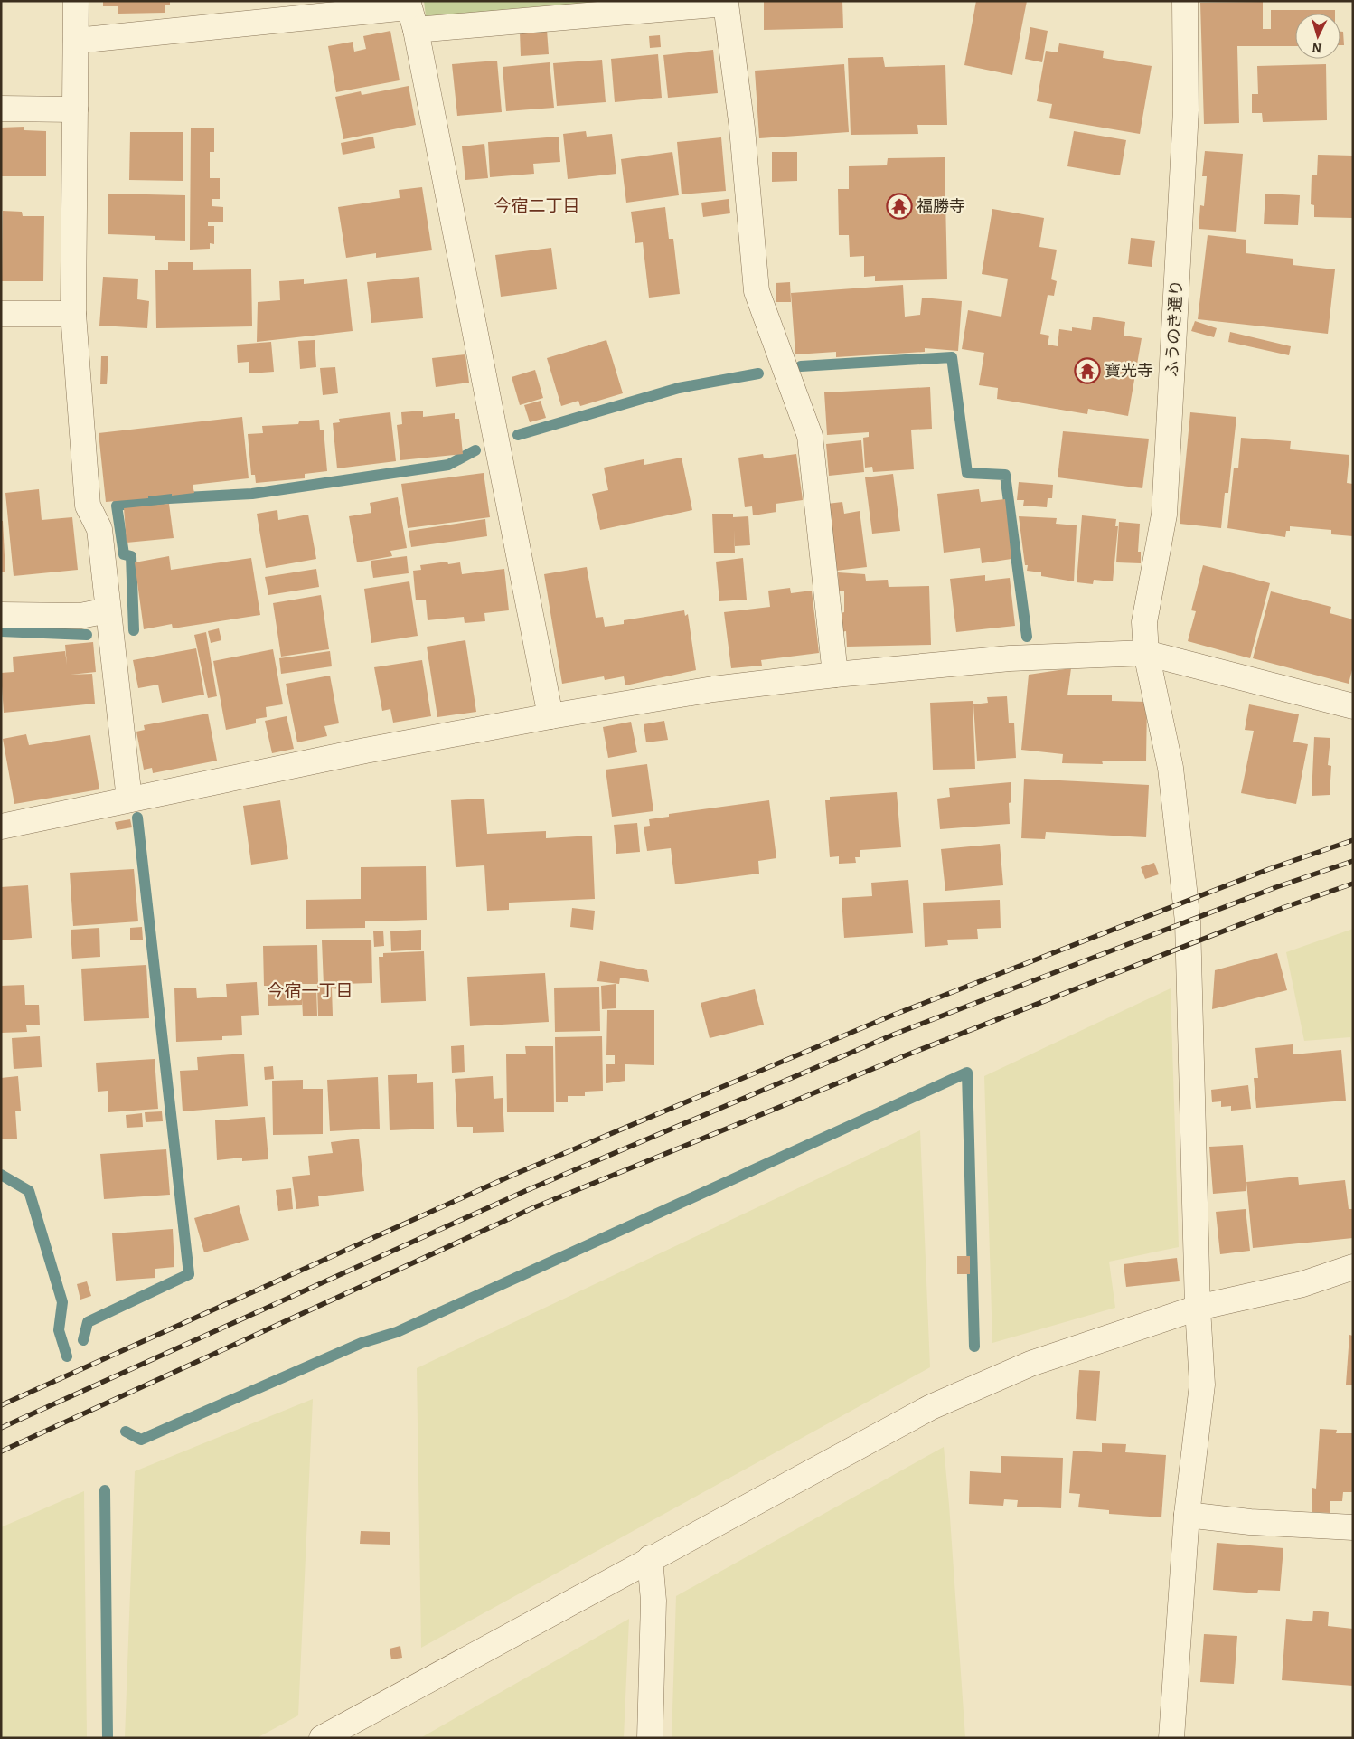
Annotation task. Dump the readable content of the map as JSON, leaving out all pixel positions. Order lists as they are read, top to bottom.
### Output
{
  "streets": {
    "street": ["ふうのき通り"]
  },
  "districts": ["今宿二丁目", "今宿一丁目"],
  "places": {
    "temple": ["福勝寺", "寶光寺"]
  },
  "north": "bottom"
}
